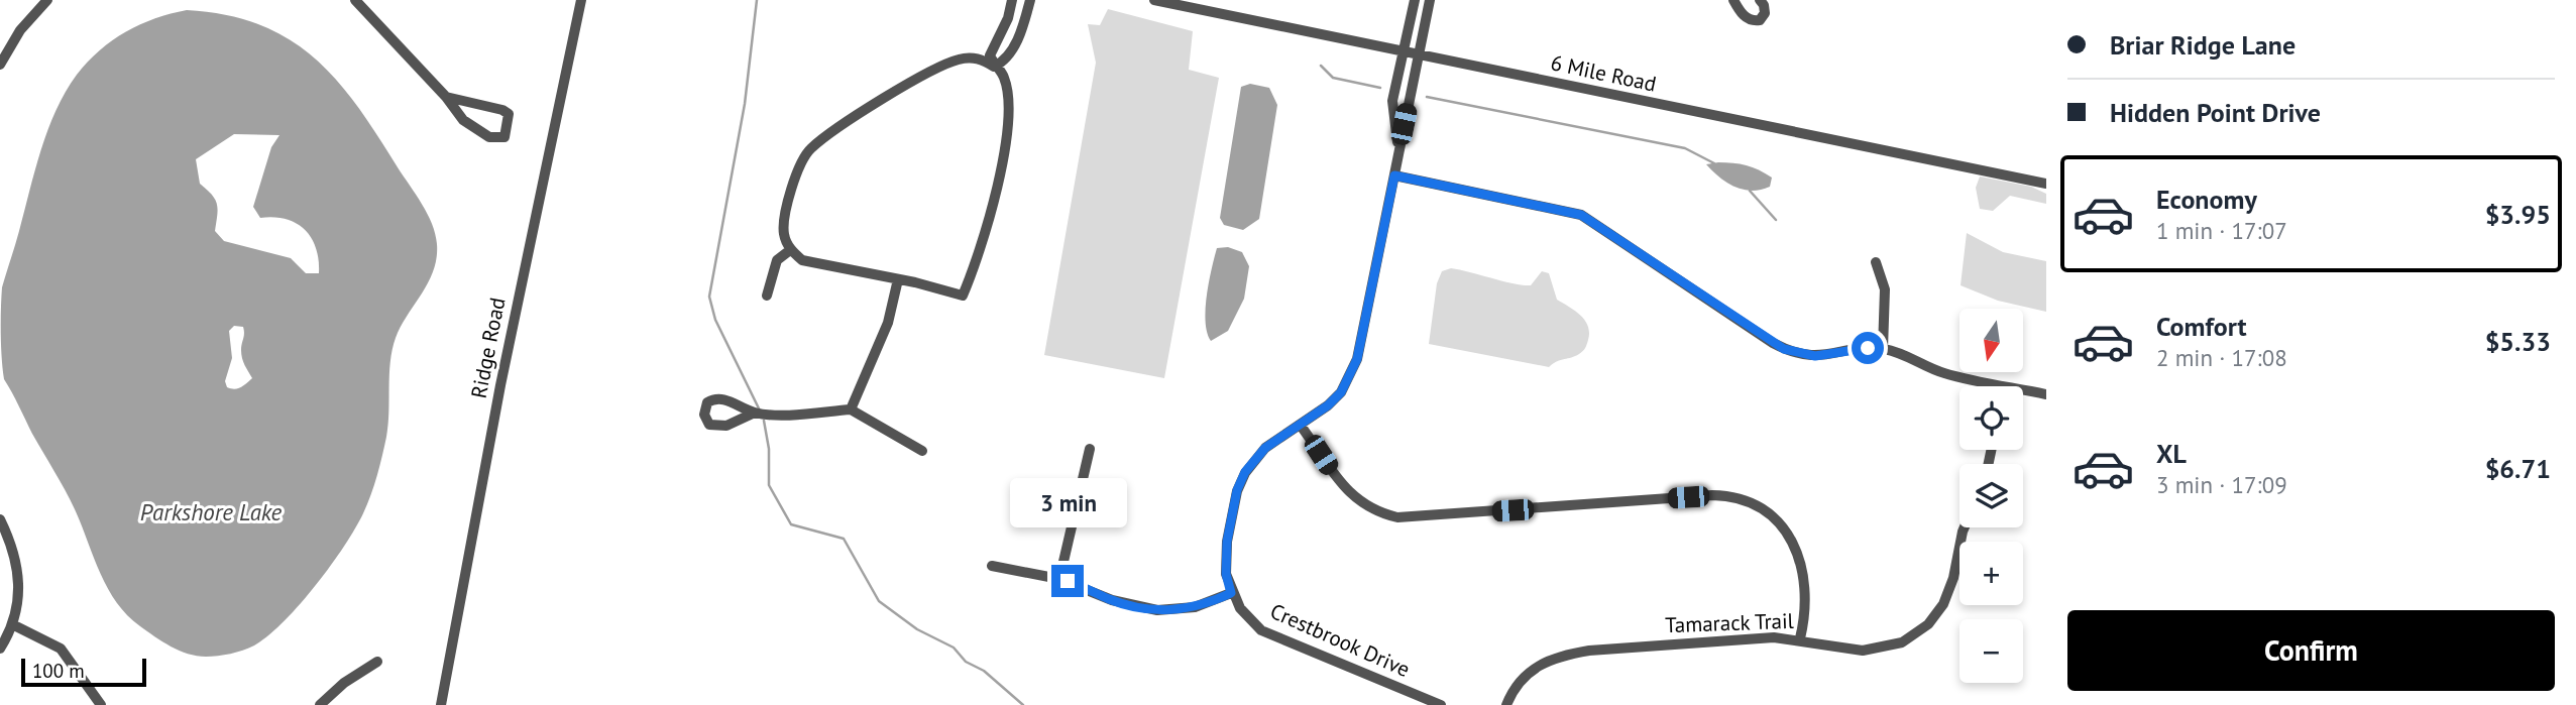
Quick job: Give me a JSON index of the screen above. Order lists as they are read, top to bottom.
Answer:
{
  "streets": {
    "street": [
      "6 Mile Road",
      "Ridge Road",
      "Tamarack Trail",
      "Crestbrook Drive"
    ]
  },
  "crossings": [
    ["6 Mile Road", "Crestbrook Drive"]
  ],
  "water": ["Parkshore Lake"],
  "scale_bar": "100 m",
  "north": "bottom",
  "page": {
    "banner": ["Briar Ridge Lane", "Hidden Point Drive"],
    "list": [
      {
        "name": "Economy",
        "note": "1 min · 17:07",
        "value": "$3.95"
      },
      {
        "name": "Comfort",
        "note": "2 min · 17:08",
        "value": "$5.33"
      },
      {
        "name": "XL",
        "note": "3 min · 17:09",
        "value": "$6.71"
      }
    ],
    "map_buttons": ["+", "−"],
    "bubble": "3 min",
    "buttons": "Confirm",
    "scale": "100 m"
  }
}
